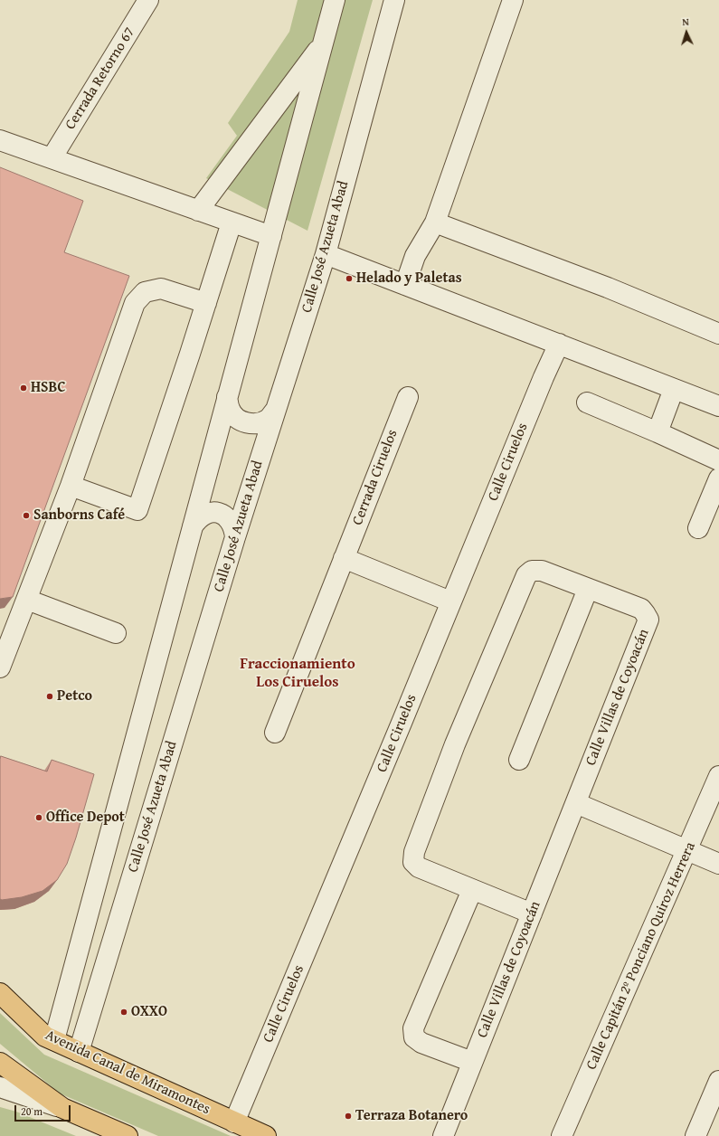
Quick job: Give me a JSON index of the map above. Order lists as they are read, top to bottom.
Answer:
{
  "streets": {
    "main road": ["Avenida Canal de Miramontes"],
    "street": [
      "Cerrada Retorno 67",
      "Calle José Azueta Abad",
      "Calle Ciruelos",
      "Cerrada Ciruelos",
      "Calle Villas de Coyoacán",
      "Calle Capitán 2º Ponciano Quiroz Herrera"
    ]
  },
  "crossings": [
    ["Calle José Azueta Abad", "Avenida Canal de Miramontes"],
    ["Calle Ciruelos", "Avenida Canal de Miramontes"]
  ],
  "districts": ["Fraccionamiento Los Ciruelos"],
  "places": [
    "Helado y Paletas",
    "HSBC",
    "Sanborns Café",
    "Petco",
    "Office Depot",
    "OXXO",
    "Terraza Botanero"
  ],
  "scale_bar": "20 m",
  "north": "top"
}
